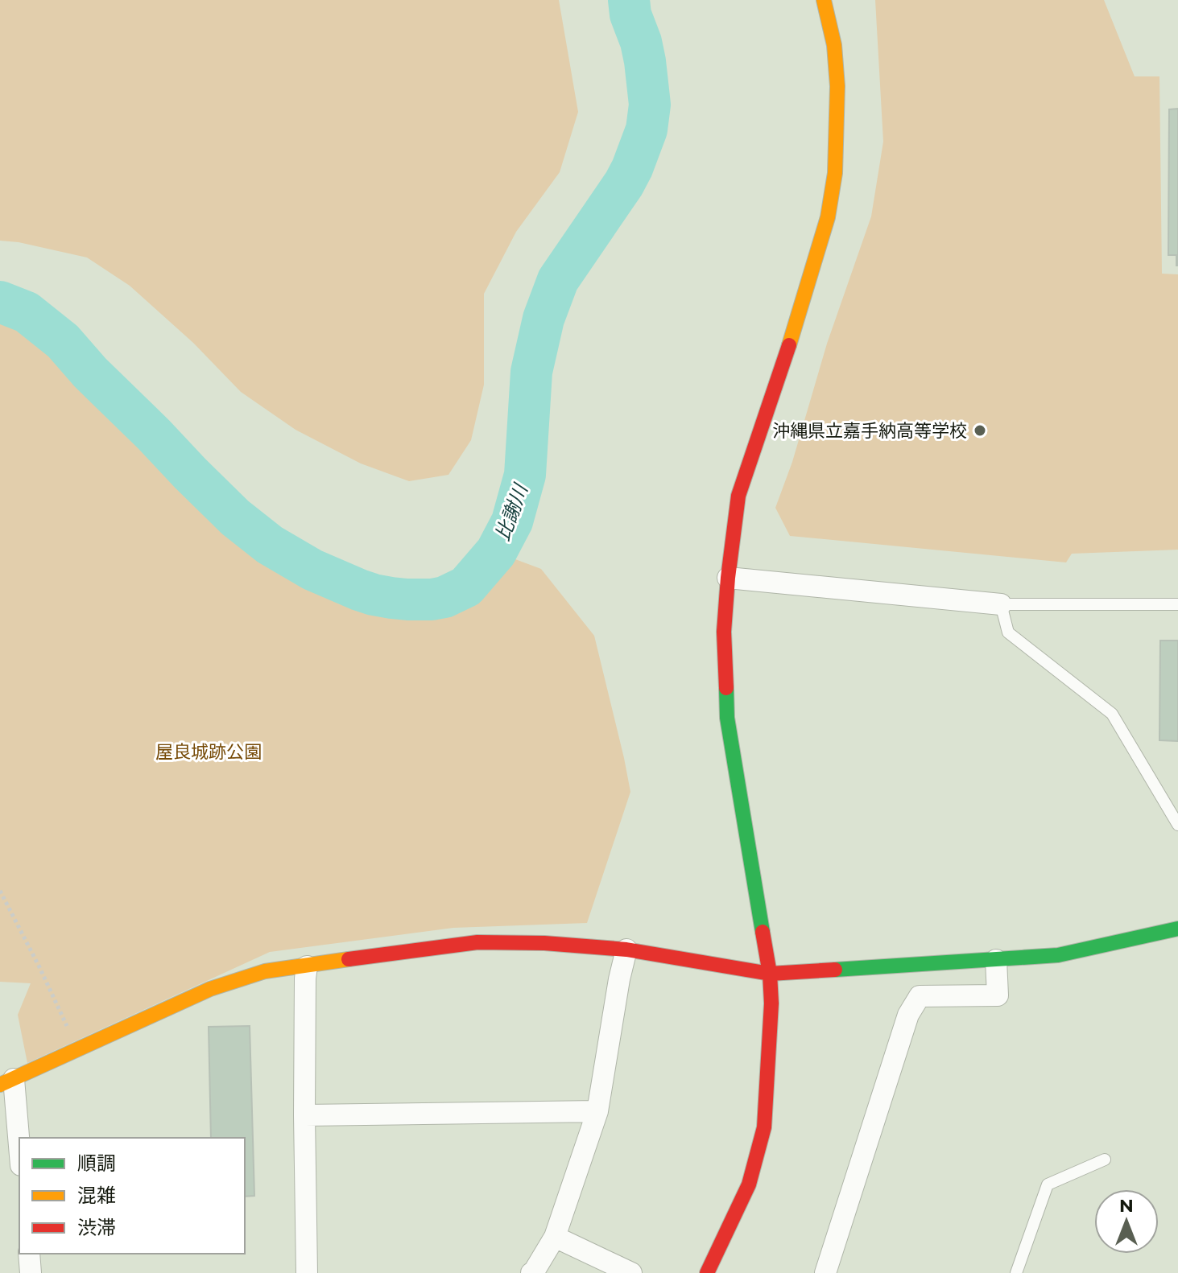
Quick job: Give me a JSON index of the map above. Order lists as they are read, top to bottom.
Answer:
{
  "water": ["比謝川"],
  "parks": ["屋良城跡公園"],
  "places": ["沖縄県立嘉手納高等学校"],
  "legend": ["順調", "混雑", "渋滞"],
  "north": "top"
}
